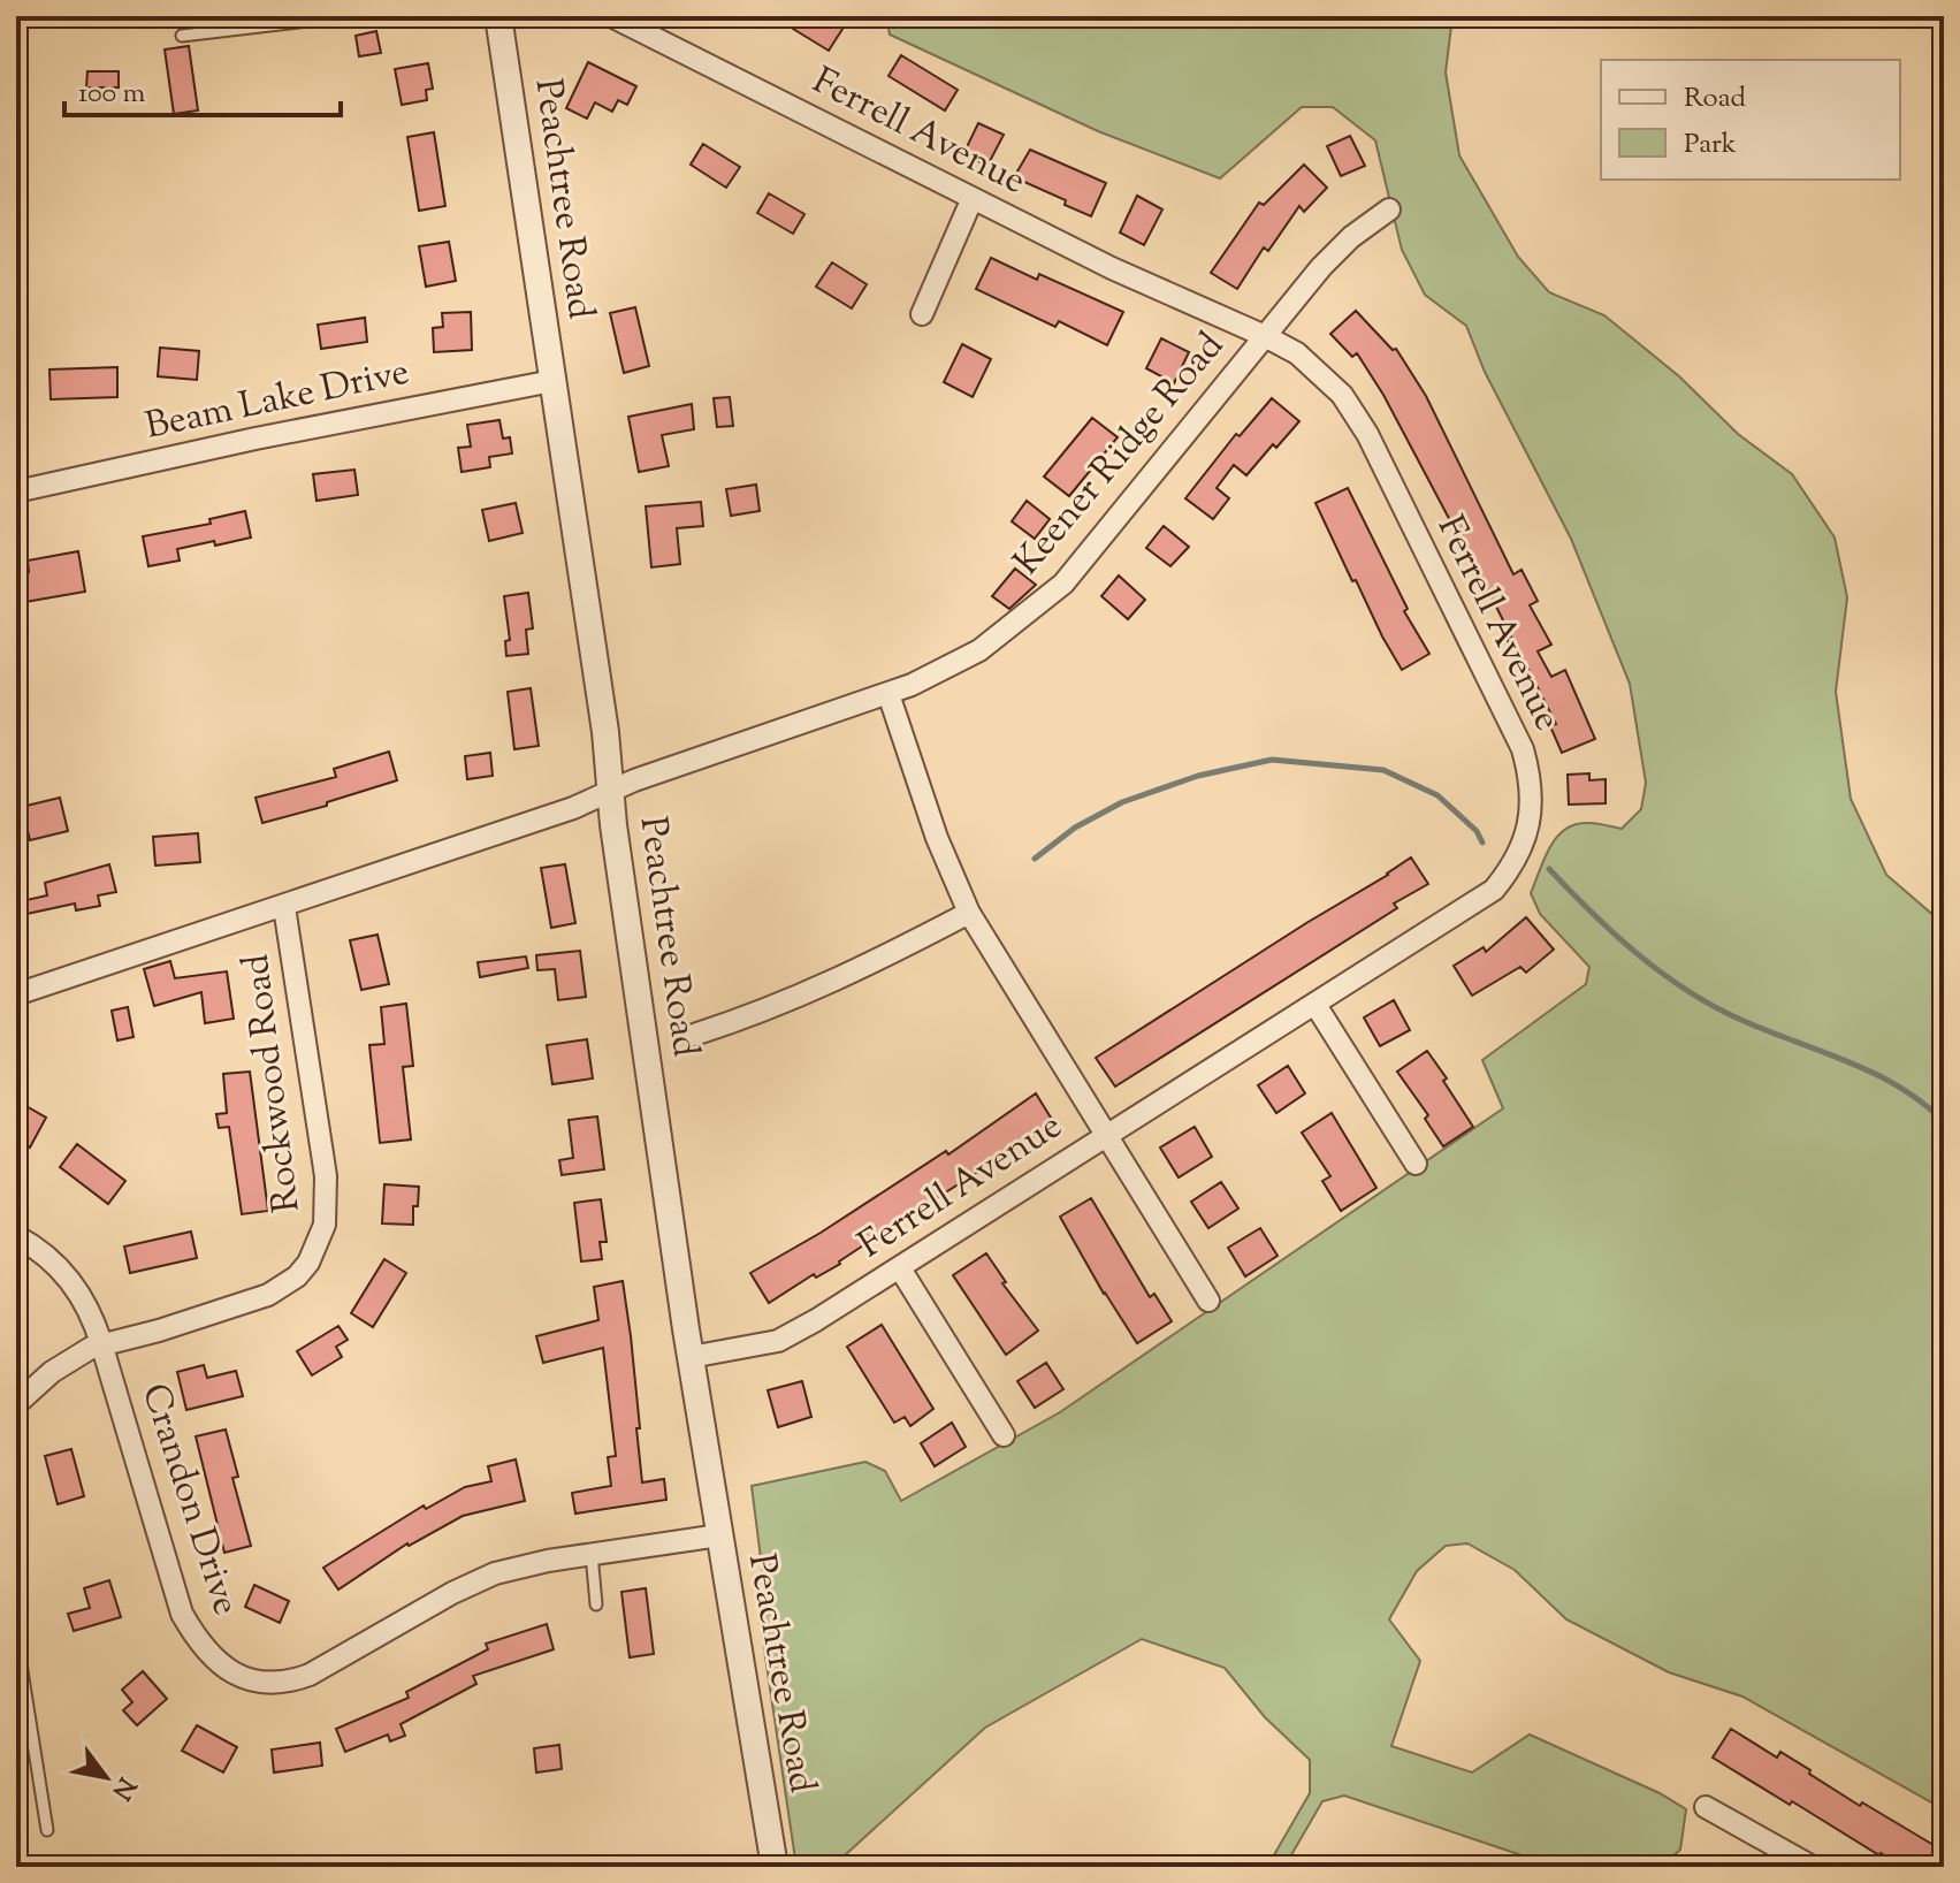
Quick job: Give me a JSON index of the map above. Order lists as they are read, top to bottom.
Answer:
{
  "streets": {
    "street": [
      "Ferrell Avenue",
      "Peachtree Road",
      "Beam Lake Drive",
      "Keener Ridge Road",
      "Rockwood Road",
      "Crandon Drive"
    ]
  },
  "crossings": [
    ["Ferrell Avenue", "Peachtree Road"],
    ["Ferrell Avenue", "Keener Ridge Road"],
    ["Peachtree Road", "Beam Lake Drive"],
    ["Peachtree Road", "Keener Ridge Road"],
    ["Peachtree Road", "Rockwood Road"],
    ["Peachtree Road", "Crandon Drive"],
    ["Keener Ridge Road", "Rockwood Road"],
    ["Rockwood Road", "Crandon Drive"]
  ],
  "legend": ["Road", "Park"],
  "scale_bar": "100 m",
  "north": "bottom right"
}
